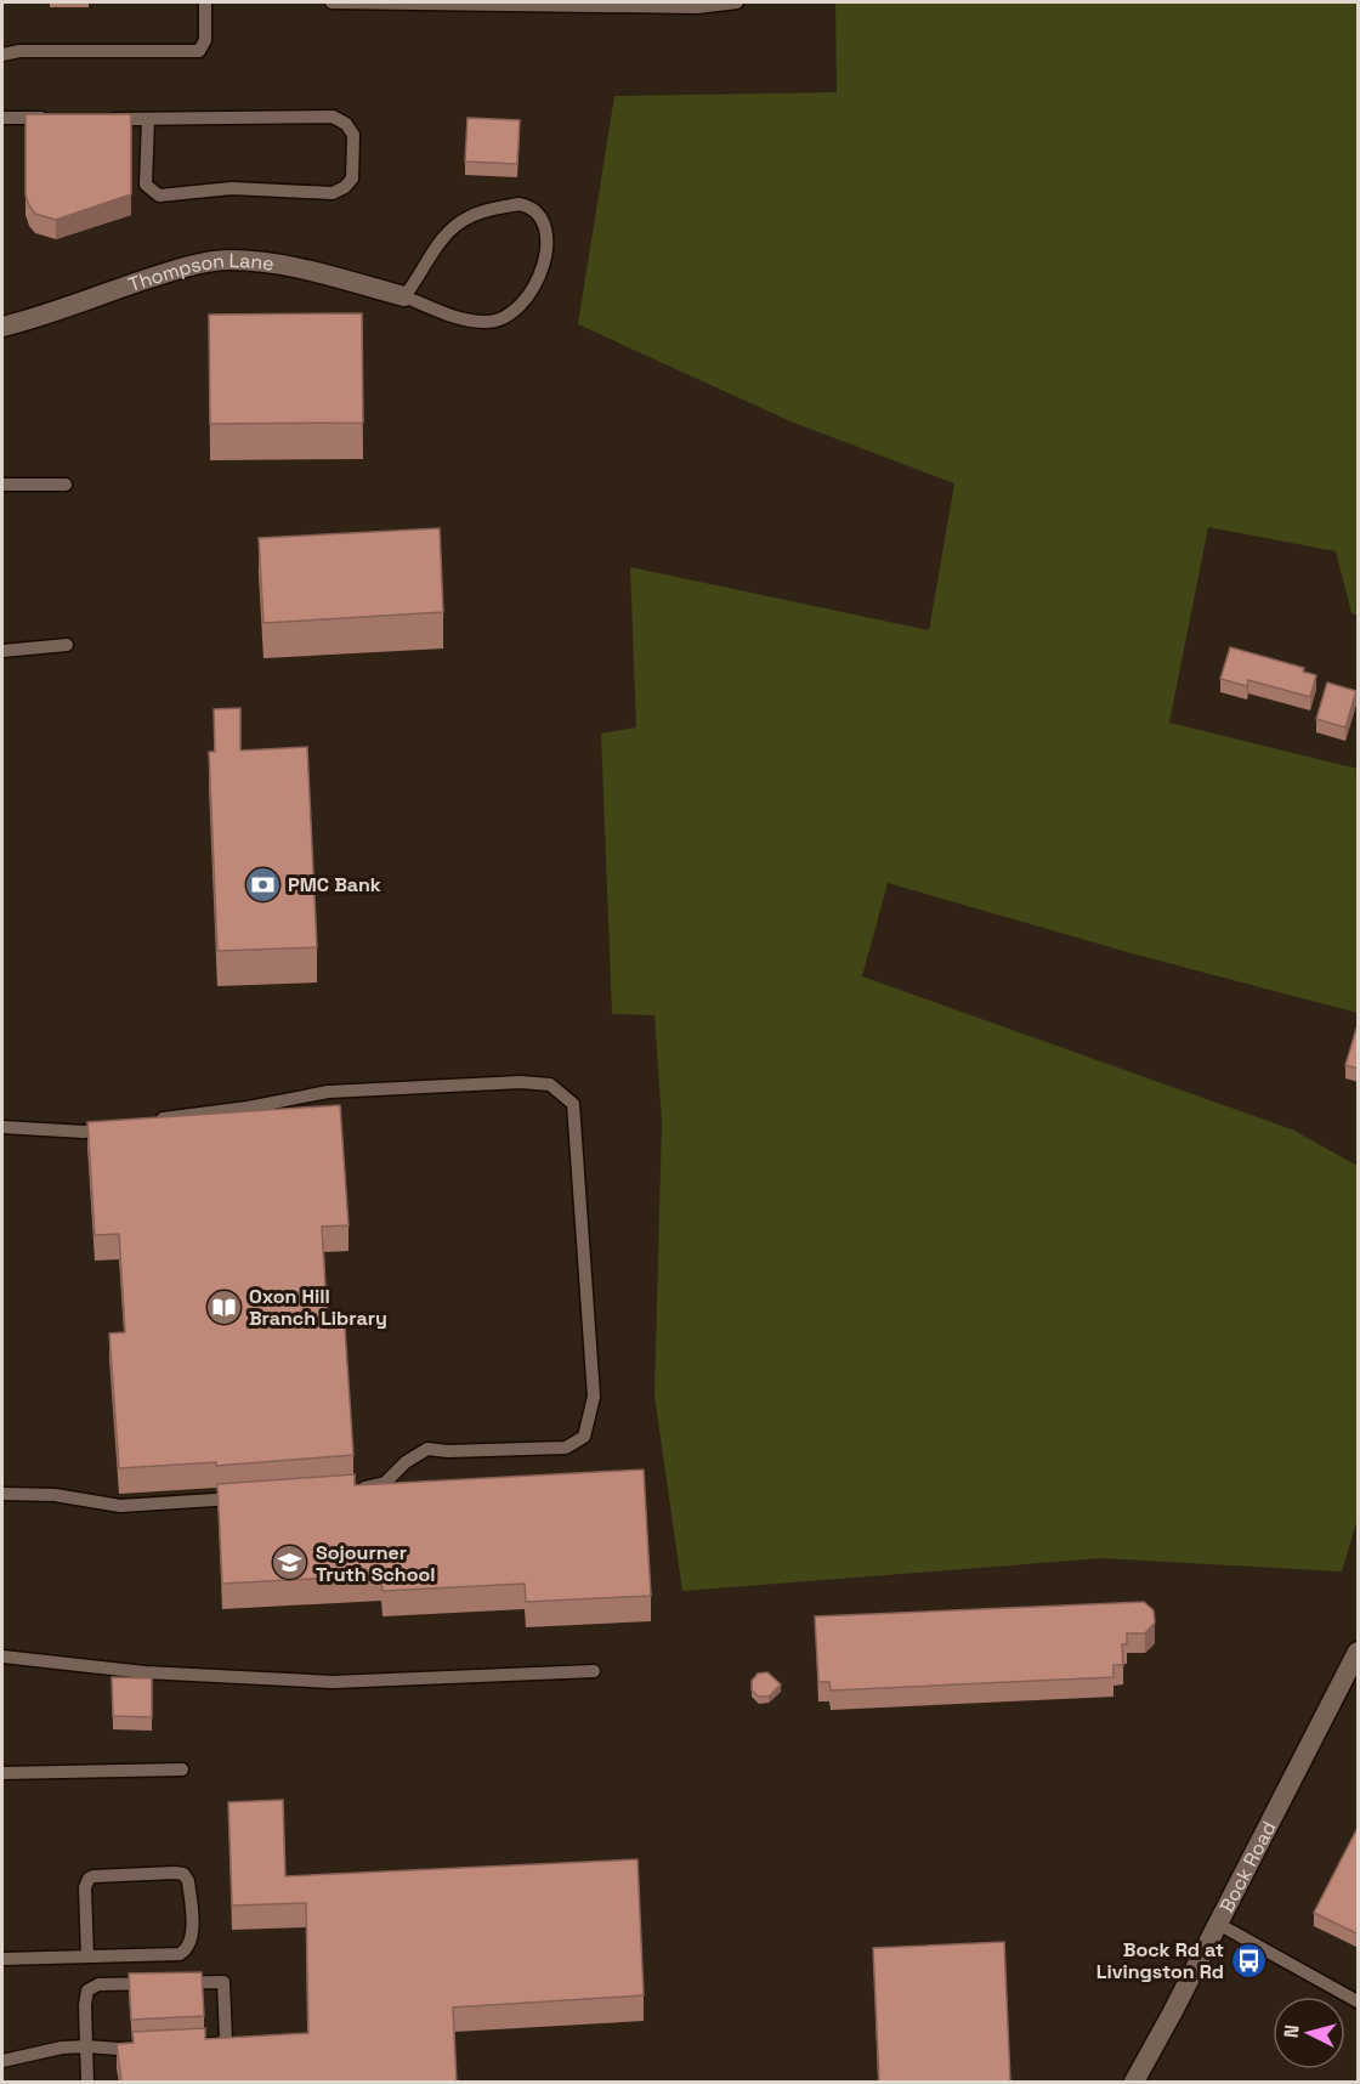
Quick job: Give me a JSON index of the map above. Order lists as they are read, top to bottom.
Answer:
{
  "streets": {
    "main road": ["Thompson Lane", "Bock Road"]
  },
  "places": {
    "bank": ["PMC Bank"],
    "library": ["Oxon Hill Branch Library"],
    "school or university": ["Sojourner Truth School"],
    "bus stop": ["Bock Rd at Livingston Rd"]
  },
  "north": "left"
}
